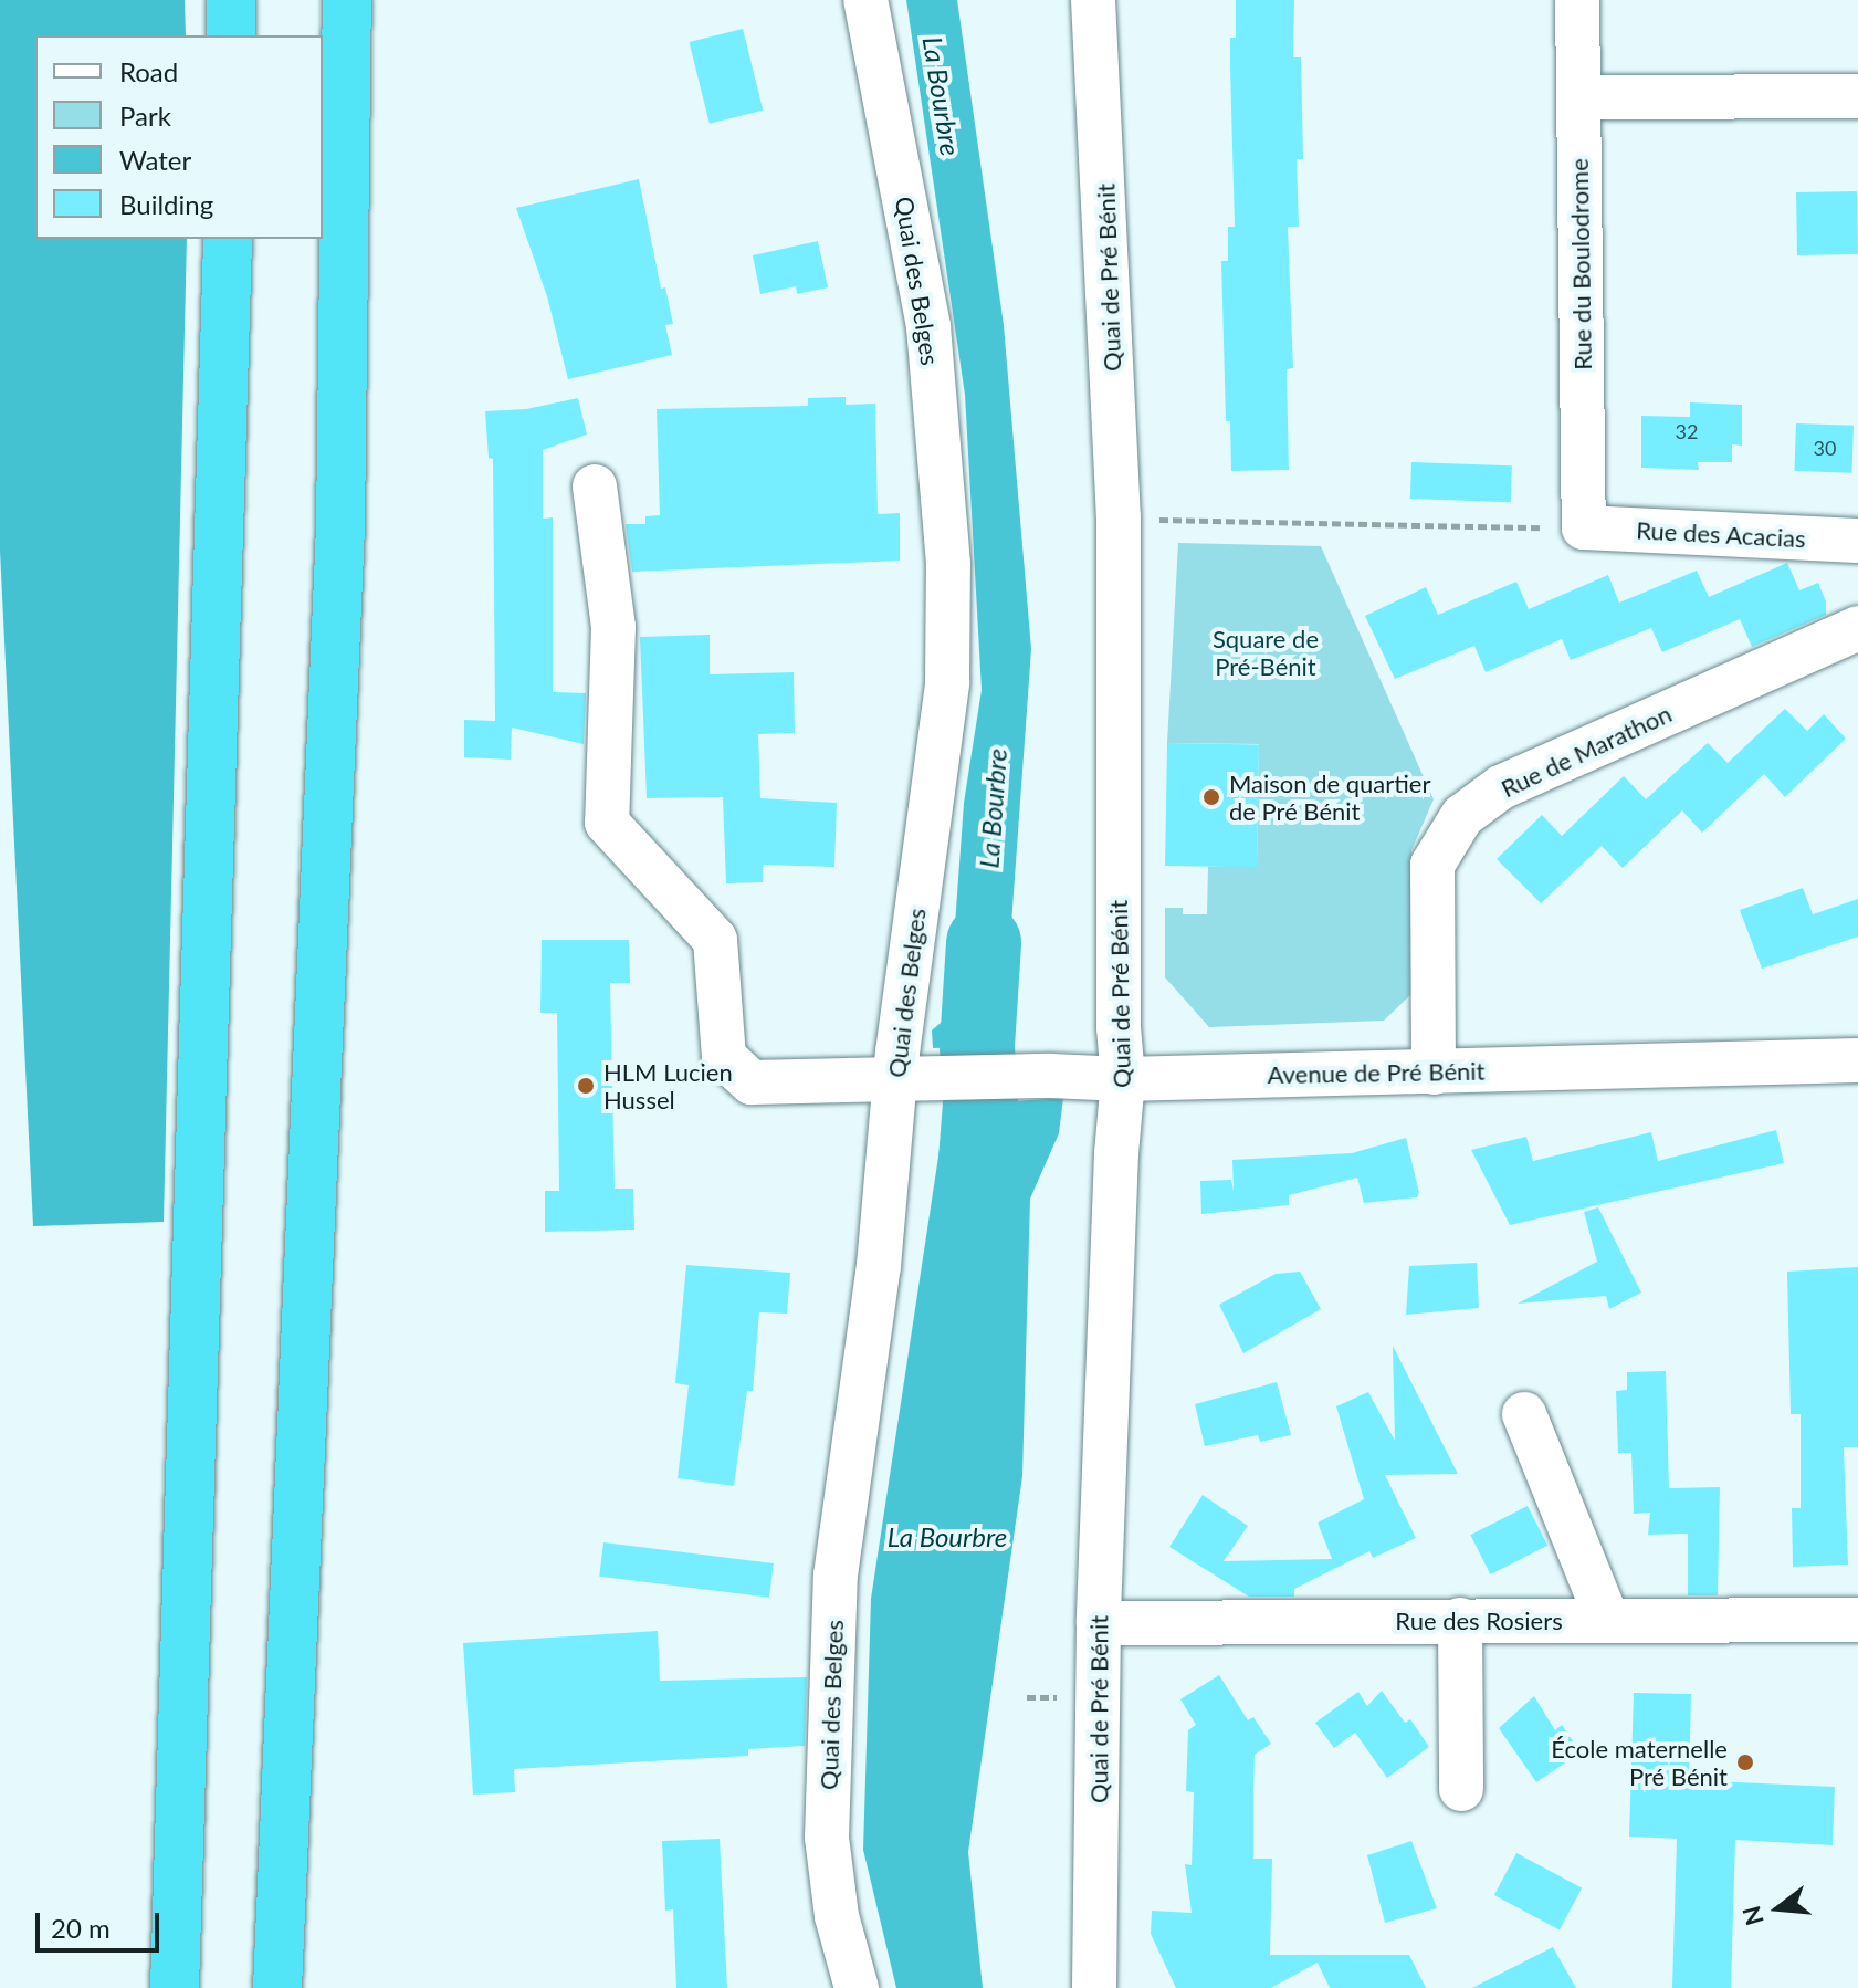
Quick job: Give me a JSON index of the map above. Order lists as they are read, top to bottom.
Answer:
{
  "streets": {
    "street": [
      "Rue du Boulodrome",
      "Quai de Pré Bénit",
      "Quai des Belges",
      "Rue des Acacias",
      "Rue de Marathon",
      "Avenue de Pré Bénit",
      "Rue des Rosiers"
    ]
  },
  "crossings": [
    ["Rue du Boulodrome", "Rue des Acacias"],
    ["Quai de Pré Bénit", "Avenue de Pré Bénit"],
    ["Quai de Pré Bénit", "Rue des Rosiers"],
    ["Quai des Belges", "Avenue de Pré Bénit"],
    ["Rue de Marathon", "Avenue de Pré Bénit"]
  ],
  "water": ["La Bourbre"],
  "parks": ["Square de Pré-Bénit"],
  "places": ["Maison de quartier de Pré Bénit", "HLM Lucien Hussel", "École maternelle Pré Bénit"],
  "house_numbers": ["32", "30"],
  "legend": [
    "Road",
    "Park",
    "Water",
    "Building"
  ],
  "scale_bar": "20 m",
  "north": "left"
}
